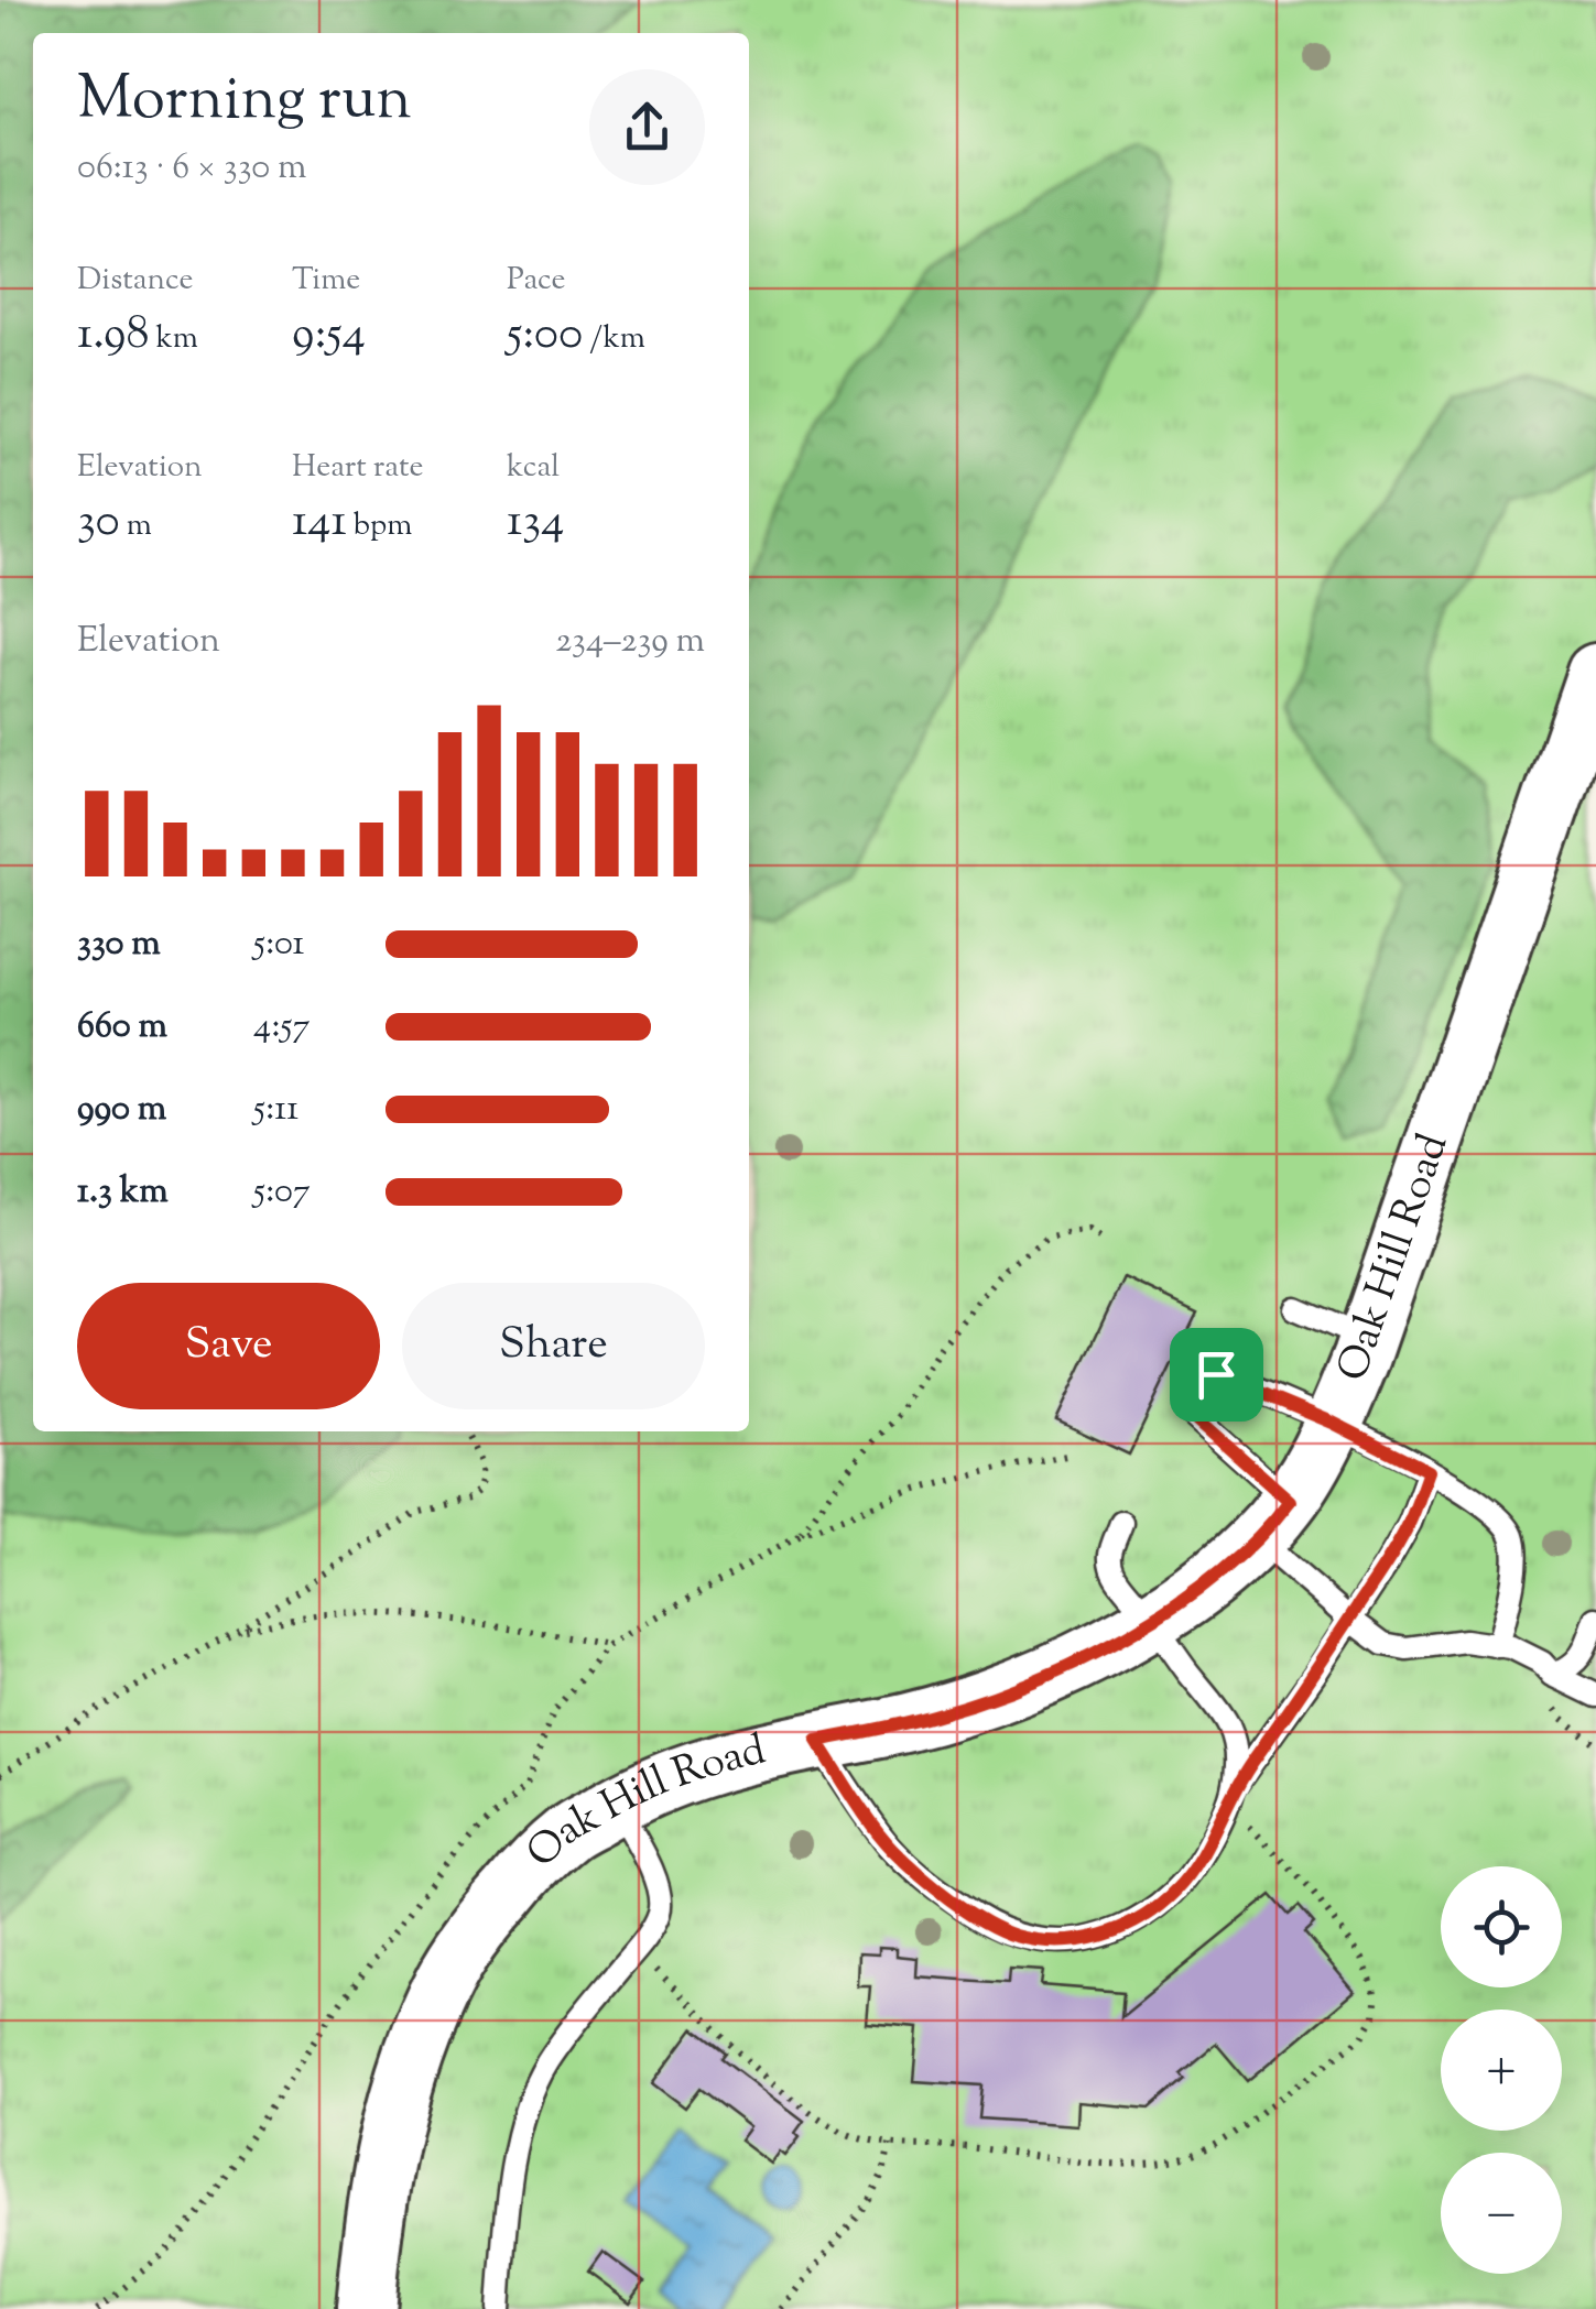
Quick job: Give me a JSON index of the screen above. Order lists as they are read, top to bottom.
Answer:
{
  "streets": {
    "street": ["Oak Hill Road"]
  },
  "page": {
    "heading": ["Morning run", "06:13 · 6 × 330 m"],
    "stats": [
      ["Distance", "1.98 km"],
      ["Time", "9:54"],
      ["Pace", "5:00 /km"],
      ["Elevation", "30 m"],
      ["Heart rate", "141 bpm"],
      ["kcal", "134"]
    ],
    "chart": ["Elevation", "234–239 m"],
    "list": [
      {
        "name": "330 m",
        "note": "5:01"
      },
      {
        "name": "660 m",
        "note": "4:57"
      },
      {
        "name": "990 m",
        "note": "5:11"
      },
      {
        "name": "1.3 km",
        "note": "5:07"
      }
    ],
    "buttons": ["Save", "Share"],
    "map_buttons": ["+", "−"]
  }
}
